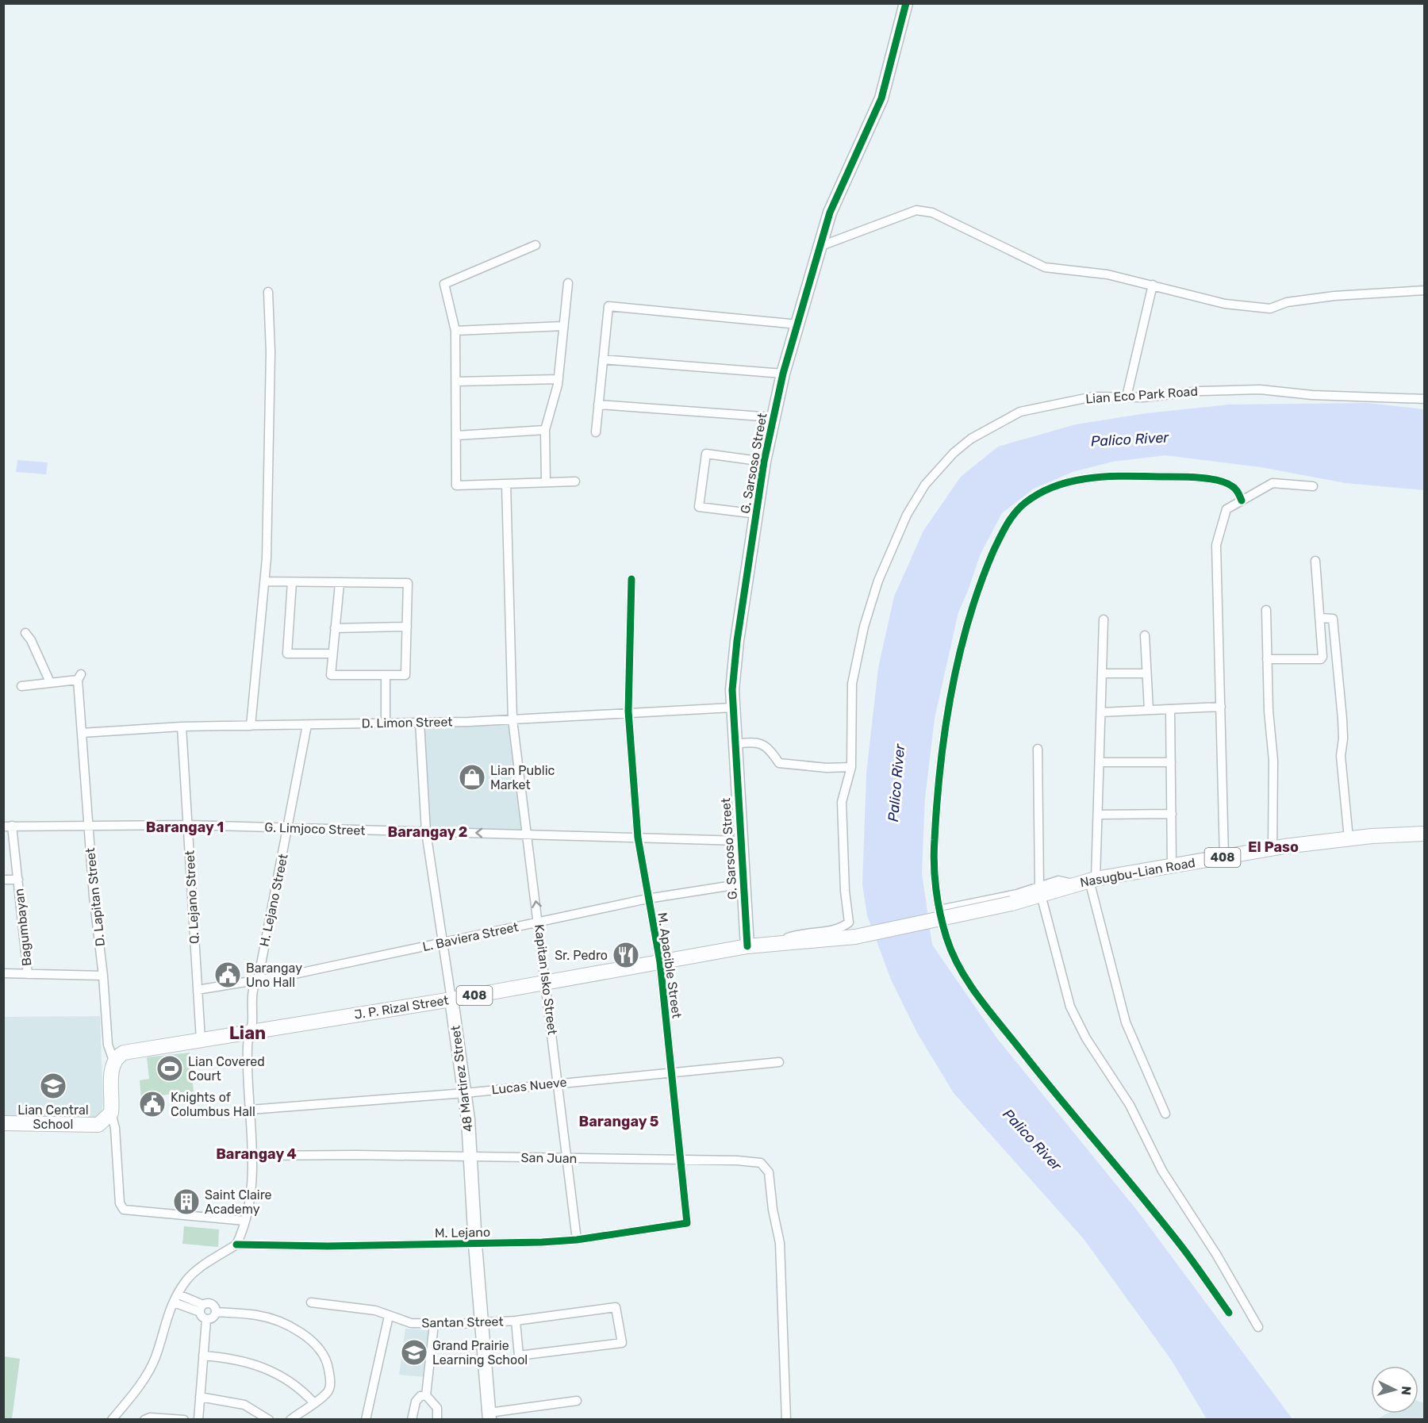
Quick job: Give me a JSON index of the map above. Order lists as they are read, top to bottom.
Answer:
{
  "streets": {
    "main road": ["408", "Nasugbu-Lian Road", "J. P. Rizal Street"],
    "street": [
      "Lian Eco Park Road",
      "G. Sarsoso Street",
      "D. Limon Street",
      "G. Limjoco Street",
      "D. Lapitan Street",
      "Q. Lejano Street",
      "H. Lejano Street",
      "Bagumbayan",
      "L. Baviera Street",
      "M. Apacible Street",
      "Kapitan Isko Street",
      "48 Martirez Street",
      "Lucas Nueve",
      "San Juan",
      "M. Lejano",
      "Santan Street"
    ]
  },
  "crossings": [
    ["Lian Eco Park Road", "J. P. Rizal Street"],
    ["G. Sarsoso Street", "D. Limon Street"],
    ["G. Sarsoso Street", "G. Limjoco Street"],
    ["G. Sarsoso Street", "L. Baviera Street"],
    ["G. Sarsoso Street", "J. P. Rizal Street"],
    ["D. Limon Street", "D. Lapitan Street"],
    ["D. Limon Street", "Q. Lejano Street"],
    ["D. Limon Street", "H. Lejano Street"],
    ["D. Limon Street", "M. Apacible Street"],
    ["D. Limon Street", "Kapitan Isko Street"],
    ["D. Limon Street", "48 Martirez Street"],
    ["G. Limjoco Street", "D. Lapitan Street"],
    ["G. Limjoco Street", "Q. Lejano Street"],
    ["G. Limjoco Street", "H. Lejano Street"],
    ["G. Limjoco Street", "Bagumbayan"],
    ["G. Limjoco Street", "M. Apacible Street"],
    ["G. Limjoco Street", "Kapitan Isko Street"],
    ["G. Limjoco Street", "48 Martirez Street"],
    ["Nasugbu-Lian Road", "J. P. Rizal Street"],
    ["D. Lapitan Street", "Bagumbayan"],
    ["D. Lapitan Street", "J. P. Rizal Street"],
    ["Q. Lejano Street", "L. Baviera Street"],
    ["Q. Lejano Street", "J. P. Rizal Street"],
    ["H. Lejano Street", "L. Baviera Street"],
    ["H. Lejano Street", "J. P. Rizal Street"],
    ["H. Lejano Street", "Lucas Nueve"],
    ["H. Lejano Street", "San Juan"],
    ["H. Lejano Street", "M. Lejano"],
    ["L. Baviera Street", "M. Apacible Street"],
    ["L. Baviera Street", "Kapitan Isko Street"],
    ["L. Baviera Street", "48 Martirez Street"],
    ["M. Apacible Street", "J. P. Rizal Street"],
    ["M. Apacible Street", "Lucas Nueve"],
    ["M. Apacible Street", "San Juan"],
    ["M. Apacible Street", "M. Lejano"],
    ["Kapitan Isko Street", "J. P. Rizal Street"],
    ["Kapitan Isko Street", "Lucas Nueve"],
    ["Kapitan Isko Street", "San Juan"],
    ["Kapitan Isko Street", "M. Lejano"],
    ["J. P. Rizal Street", "48 Martirez Street"],
    ["48 Martirez Street", "Lucas Nueve"],
    ["48 Martirez Street", "San Juan"],
    ["48 Martirez Street", "M. Lejano"],
    ["48 Martirez Street", "Santan Street"]
  ],
  "districts": [
    "Barangay 1",
    "Barangay 2",
    "El Paso",
    "Lian",
    "Barangay 5",
    "Barangay 4"
  ],
  "water": ["Palico River"],
  "places": {
    "shop": ["Lian Public Market"],
    "restaurant": ["Sr. Pedro"],
    "public building": ["Barangay Uno Hall", "Knights of Columbus Hall"],
    "sports": ["Lian Covered Court"],
    "school or university": ["Lian Central School", "Grand Prairie Learning School"],
    "building": ["Saint Claire Academy"]
  },
  "north": "right"
}
